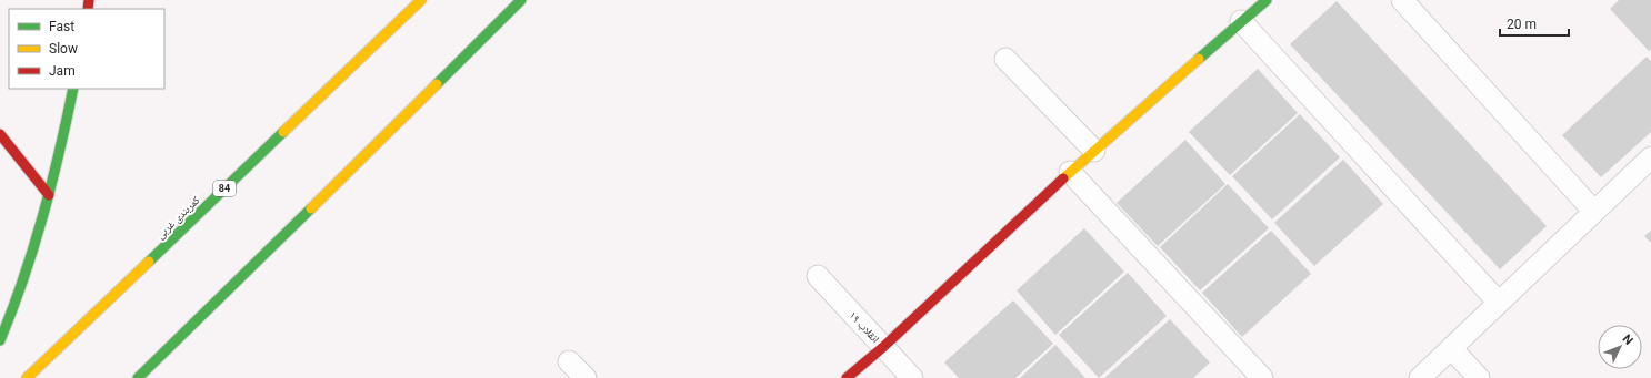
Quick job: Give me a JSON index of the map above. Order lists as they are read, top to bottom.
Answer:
{
  "streets": {
    "main road": ["84", "کمربندی غربی"],
    "street": ["انقلاب ۱۹"]
  },
  "legend": ["Fast", "Slow", "Jam"],
  "scale_bar": "20 m",
  "north": "top right"
}
